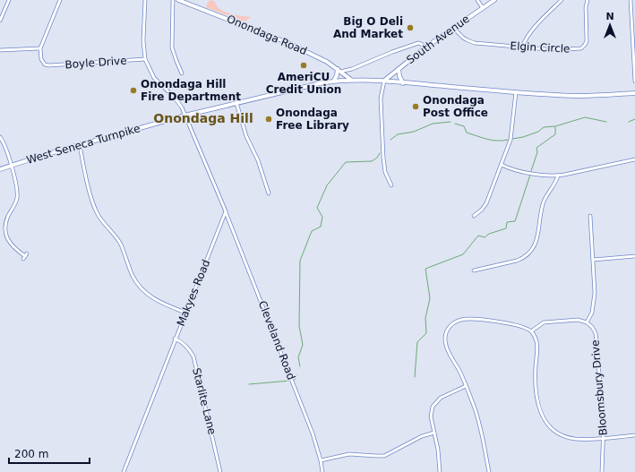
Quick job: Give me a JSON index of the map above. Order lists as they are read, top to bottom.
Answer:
{
  "streets": {
    "main road": ["Onondaga Road", "South Avenue", "West Seneca Turnpike"],
    "street": [
      "Elgin Circle",
      "Boyle Drive",
      "Makyes Road",
      "Cleveland Road",
      "Bloomsbury Drive",
      "Starlite Lane"
    ]
  },
  "crossings": [
    ["Onondaga Road", "West Seneca Turnpike"],
    ["South Avenue", "Elgin Circle"],
    ["South Avenue", "West Seneca Turnpike"],
    ["Makyes Road", "Cleveland Road"],
    ["Makyes Road", "Starlite Lane"]
  ],
  "districts": ["Onondaga Hill"],
  "places": [
    "Big O Deli And Market",
    "AmeriCU Credit Union",
    "Onondaga Hill Fire Department",
    "Onondaga Post Office",
    "Onondaga Free Library"
  ],
  "scale_bar": "200 m",
  "north": "top"
}
